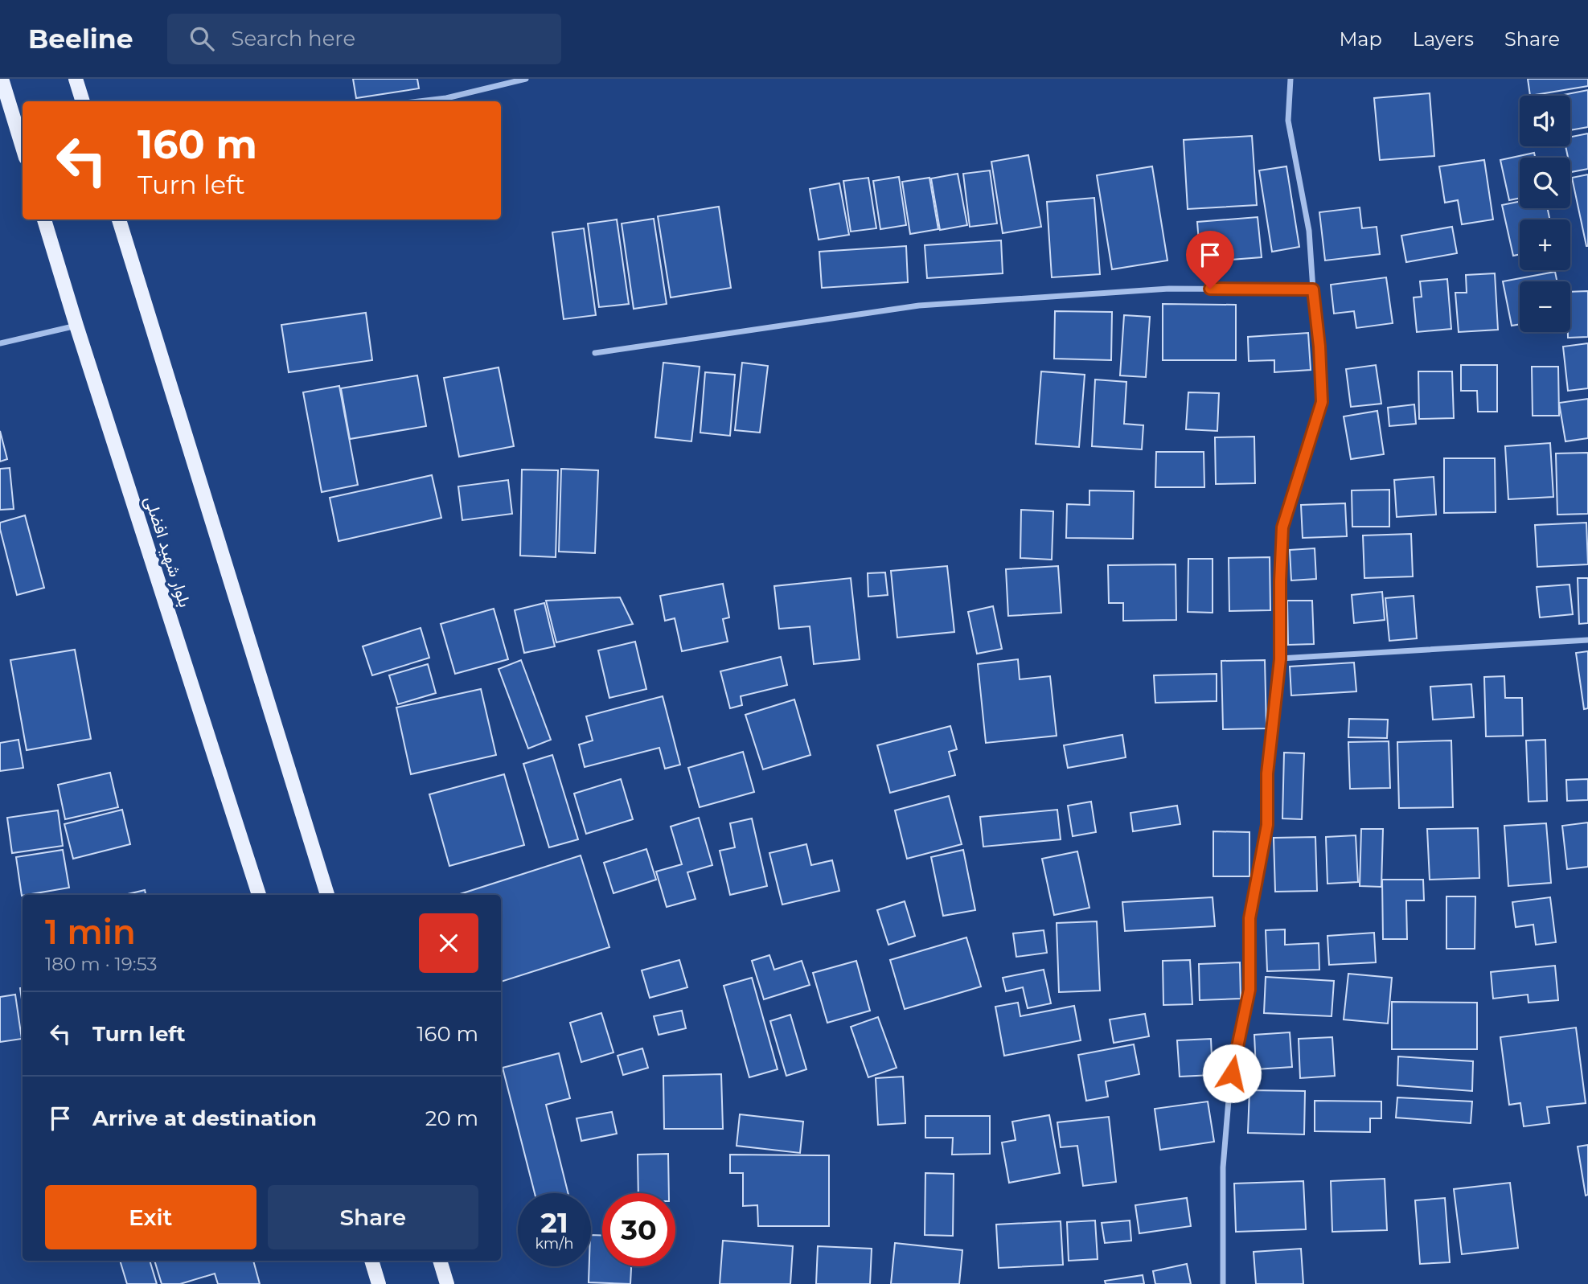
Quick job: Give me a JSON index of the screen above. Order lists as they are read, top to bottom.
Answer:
{
  "streets": {
    "main road": ["بلوار شهید افضلی"]
  },
  "page": {
    "header": "Beeline",
    "search": "Search here",
    "nav": ["Map", "Layers", "Share"],
    "map_buttons": ["+", "−"],
    "turn": ["160 m", "Turn left"],
    "heading": ["1 min", "180 m · 19:53"],
    "list": [
      {
        "name": "Turn left",
        "value": "160 m"
      },
      {
        "name": "Arrive at destination",
        "value": "20 m"
      }
    ],
    "buttons": ["Exit", "Share"],
    "speed": "21 km/h",
    "limit": "30"
  }
}
